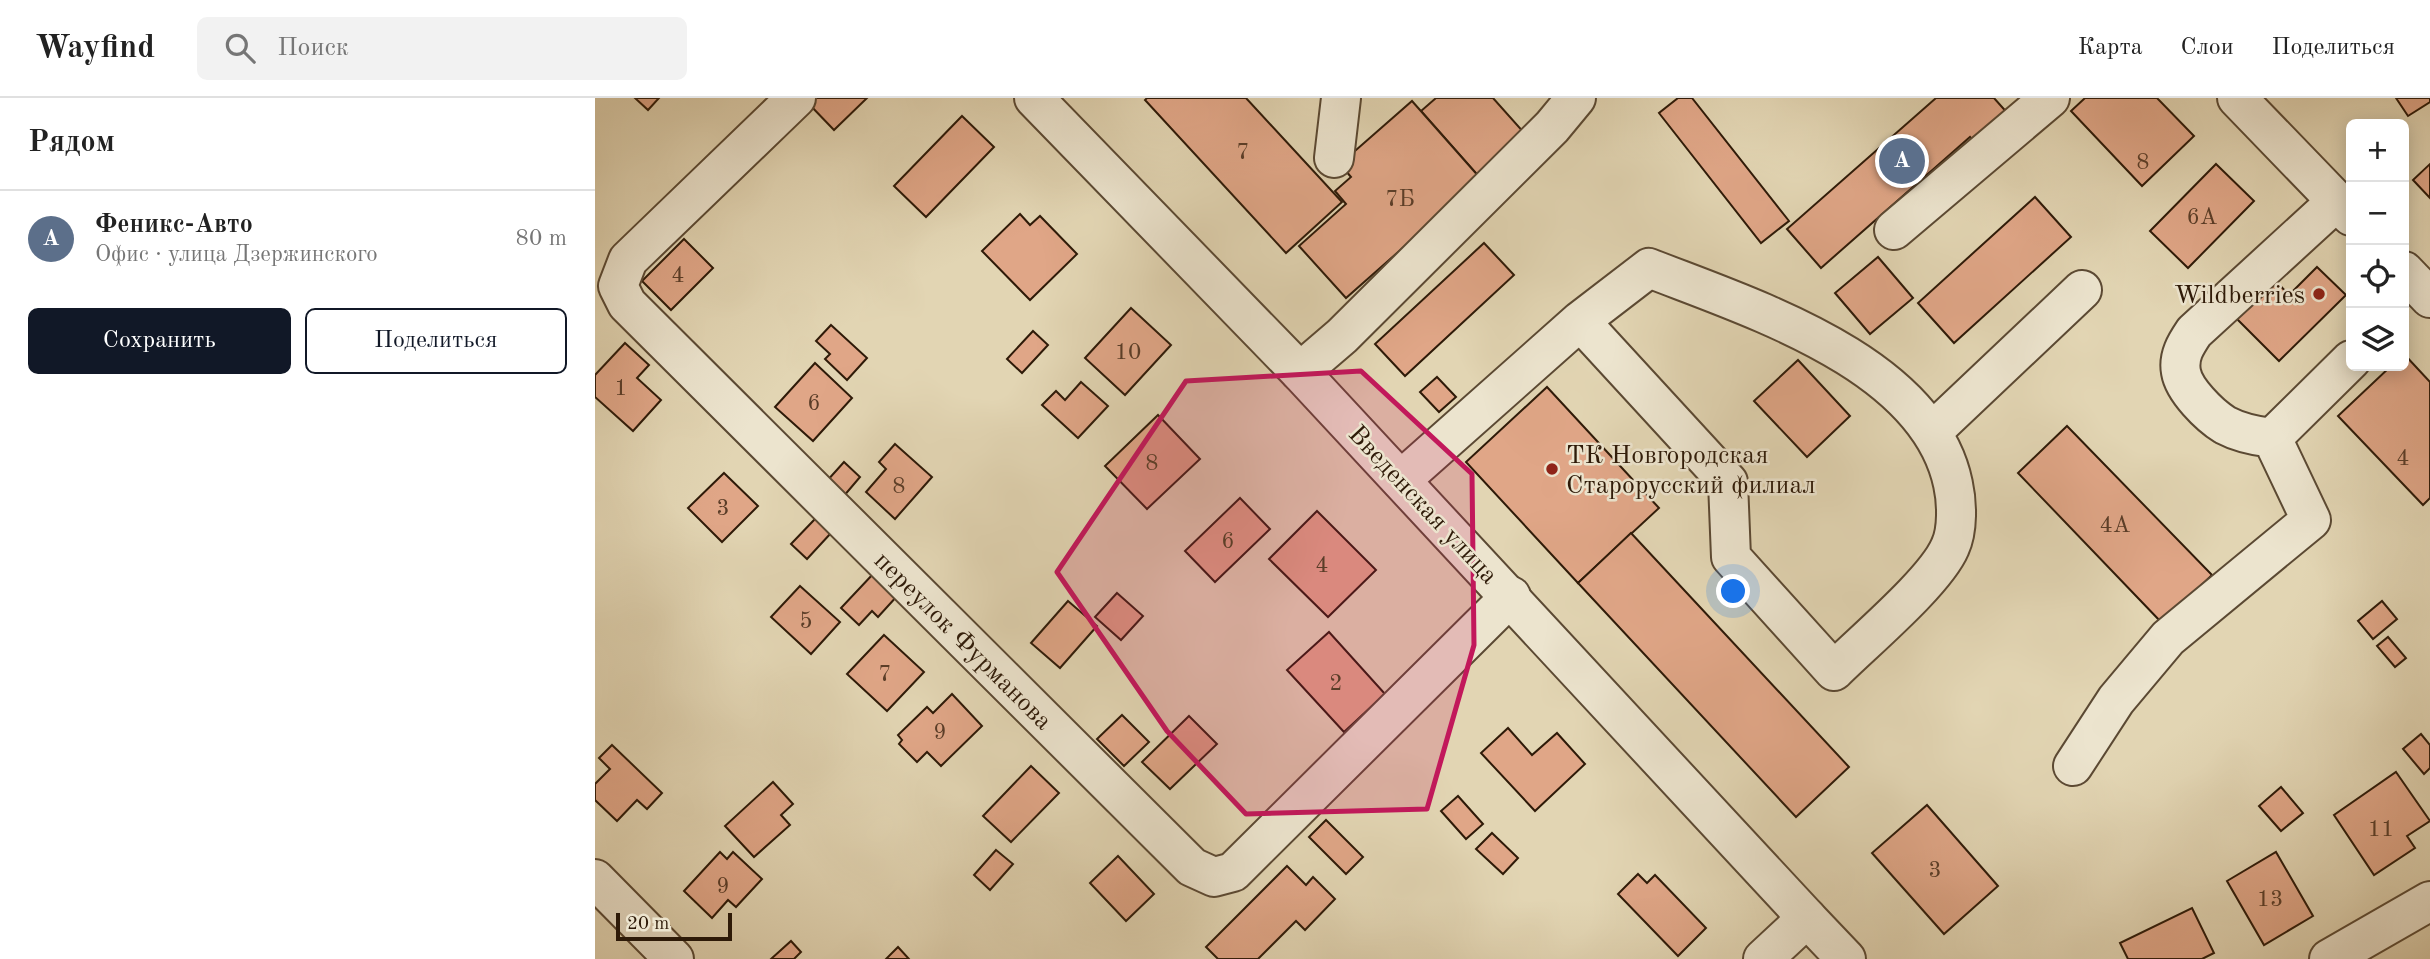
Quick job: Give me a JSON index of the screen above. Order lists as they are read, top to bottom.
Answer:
{
  "streets": {
    "street": ["Введенская улица", "переулок Фурманова"]
  },
  "crossings": [
    ["Введенская улица", "переулок Фурманова"]
  ],
  "places": ["Wildberries", "ТК Новгородская Старорусский филиал"],
  "house_numbers": [
    "7",
    "8",
    "7Б",
    "6А",
    "4",
    "10",
    "1",
    "6",
    "4",
    "8",
    "8",
    "3",
    "4А",
    "6",
    "4",
    "5",
    "7",
    "2",
    "9",
    "11",
    "3",
    "9",
    "13"
  ],
  "scale_bar": "20 m",
  "page": {
    "header": "Wayfind",
    "search": "Поиск",
    "nav": ["Карта", "Слои", "Поделиться"],
    "heading": "Рядом",
    "map_buttons": ["+", "−"],
    "pins": "A",
    "list": [
      {
        "mark": "A",
        "name": "Феникс-Авто",
        "note": "Офис · улица Дзержинского",
        "value": "80 m"
      }
    ],
    "buttons": ["Сохранить", "Поделиться"],
    "scale": "20 m"
  }
}
